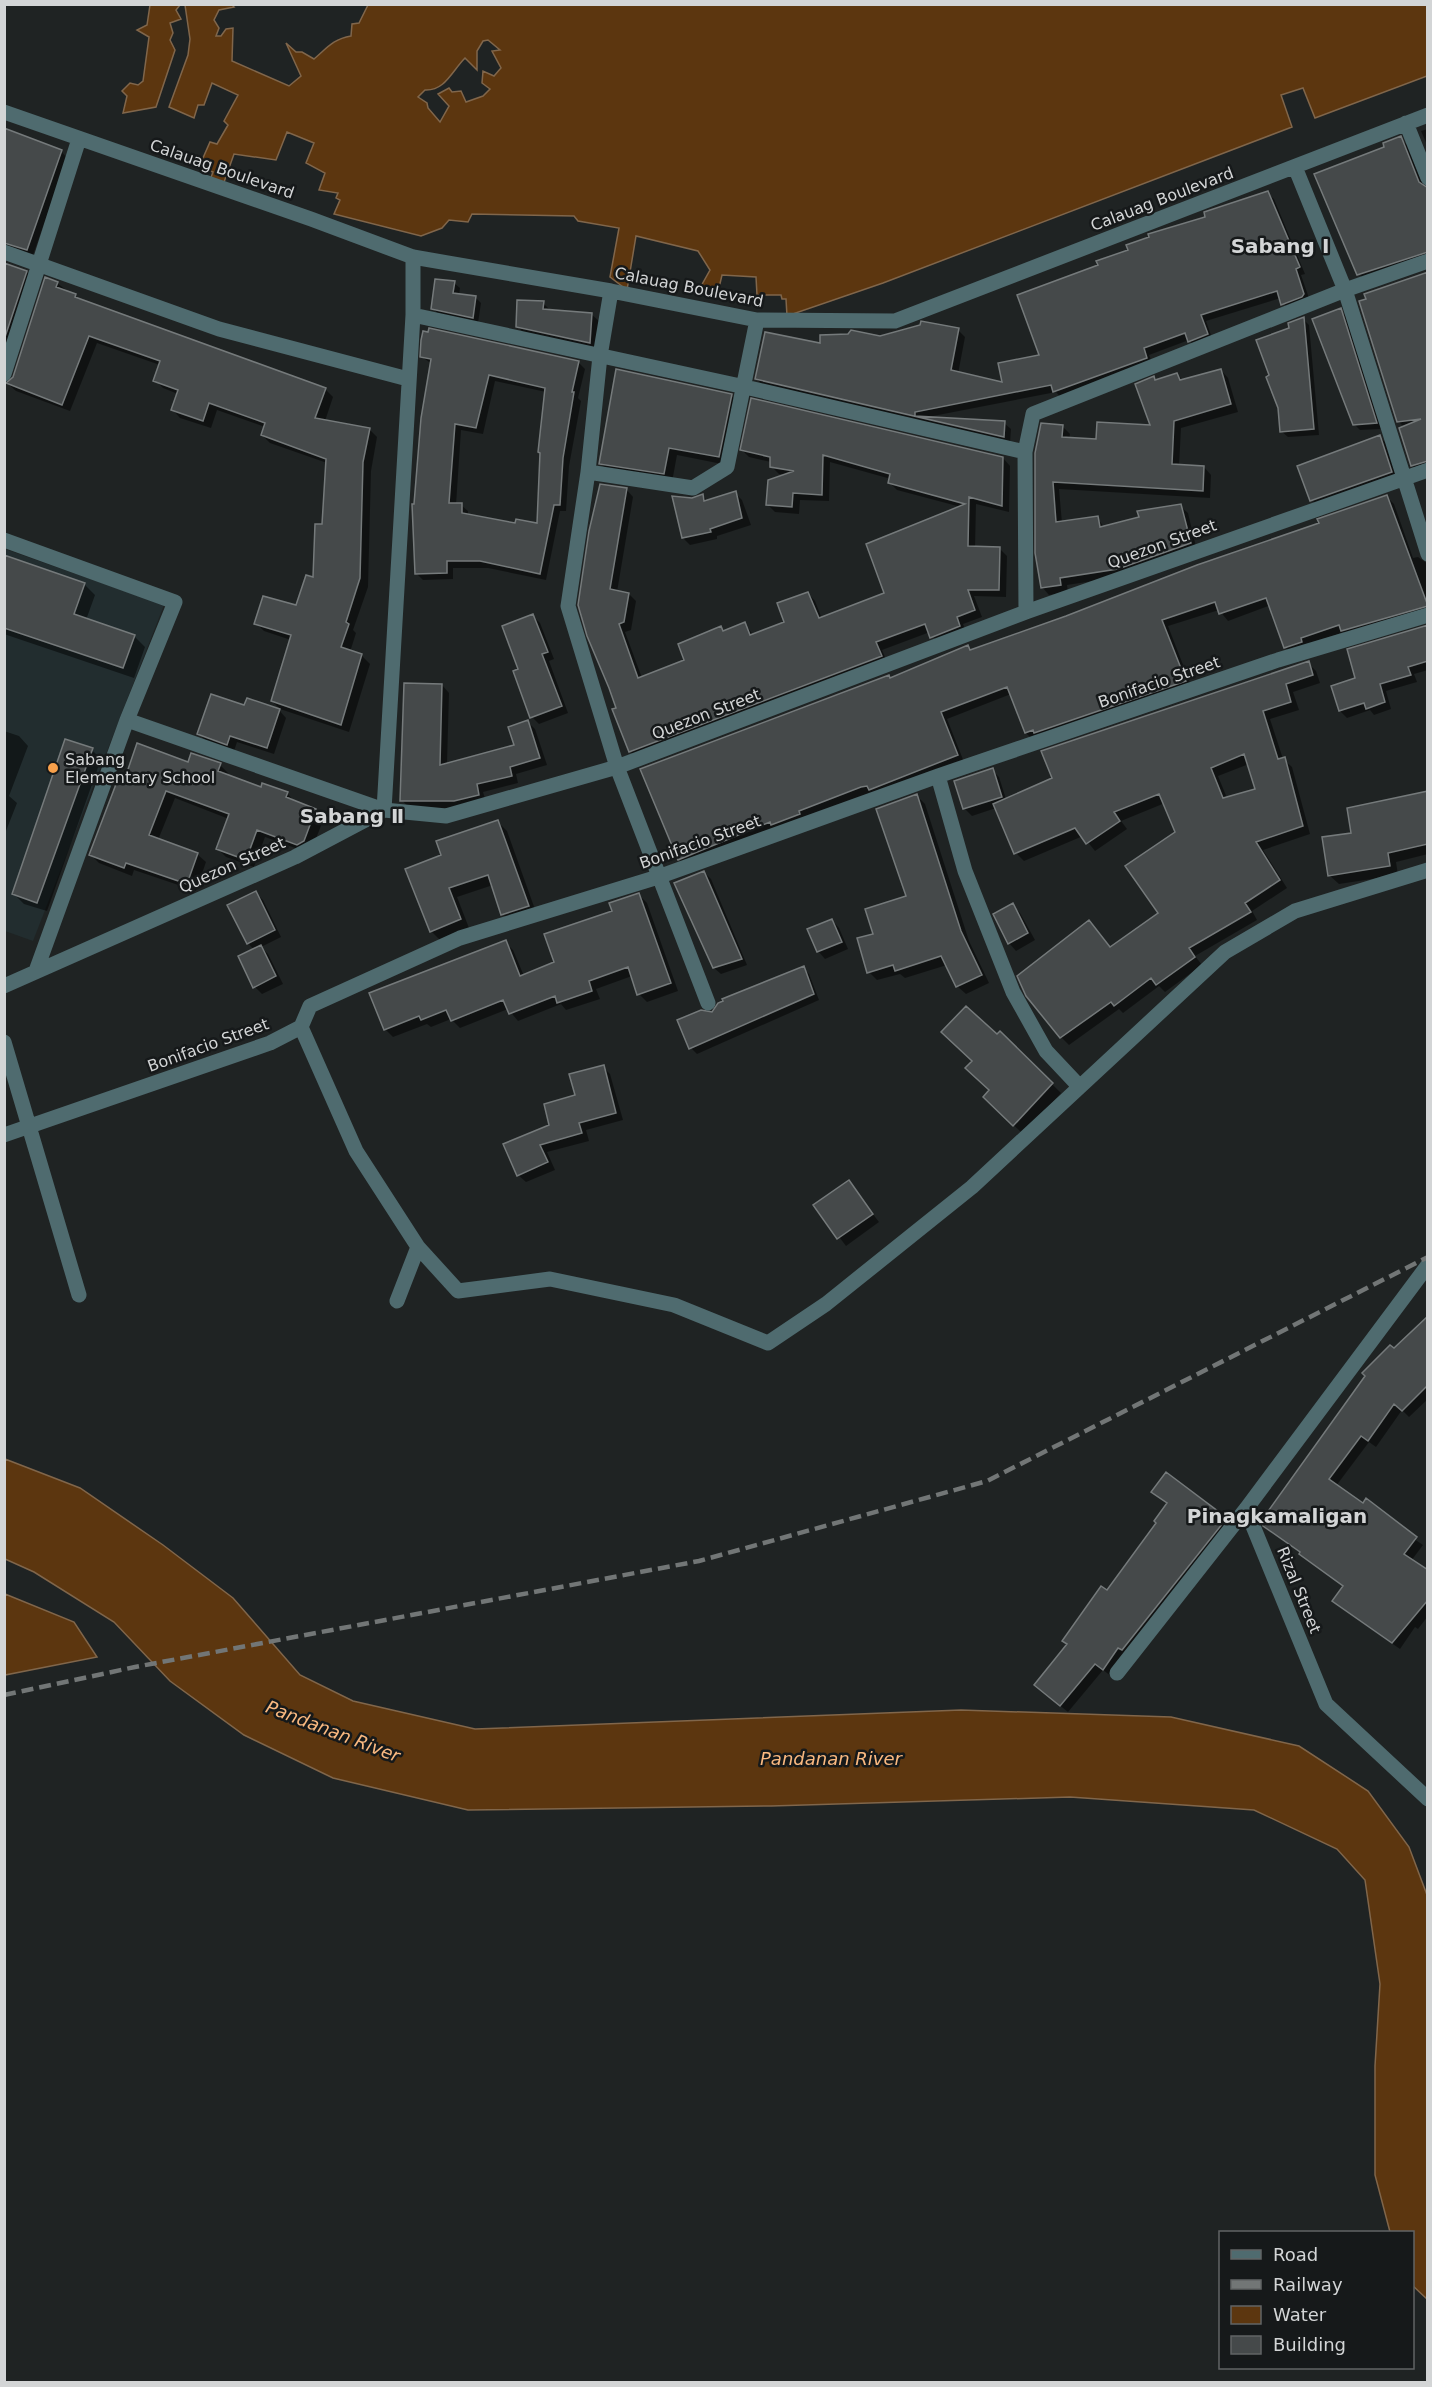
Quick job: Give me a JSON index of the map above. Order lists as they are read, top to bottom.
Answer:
{
  "streets": {
    "street": [
      "Calauag Boulevard",
      "Quezon Street",
      "Bonifacio Street",
      "Rizal Street"
    ]
  },
  "districts": ["Sabang I", "Sabang Ⅱ", "Pinagkamaligan"],
  "water": ["Pandanan River"],
  "places": ["Sabang Elementary School"],
  "legend": [
    "Road",
    "Railway",
    "Water",
    "Building"
  ]
}
